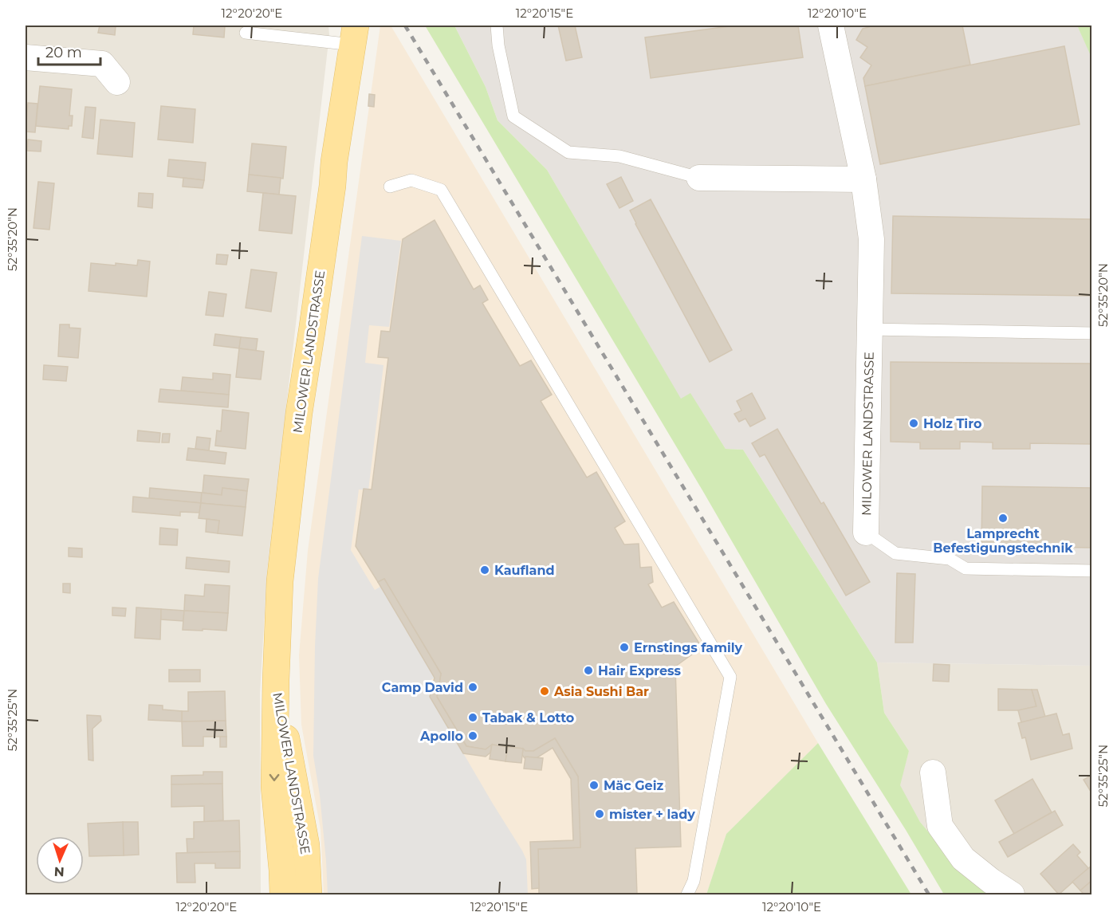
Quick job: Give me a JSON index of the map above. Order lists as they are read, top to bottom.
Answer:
{
  "streets": {
    "main road": ["MILOWER LANDSTRASSE"]
  },
  "places": [
    "Holz Tiro",
    "Lamprecht Befestigungstechnik",
    "Kaufland",
    "Ernstings family",
    "Hair Express",
    "Camp David",
    "Asia Sushi Bar",
    "Tabak & Lotto",
    "Apollo",
    "Mäc Geiz",
    "mister + lady"
  ],
  "scale_bar": "20 m",
  "north": "bottom",
  "coordinates": [
    "12°20'20\"E",
    "12°20'15\"E",
    "12°20'10\"E",
    "52°35'20\"N",
    "52°35'25\"N"
  ]
}
